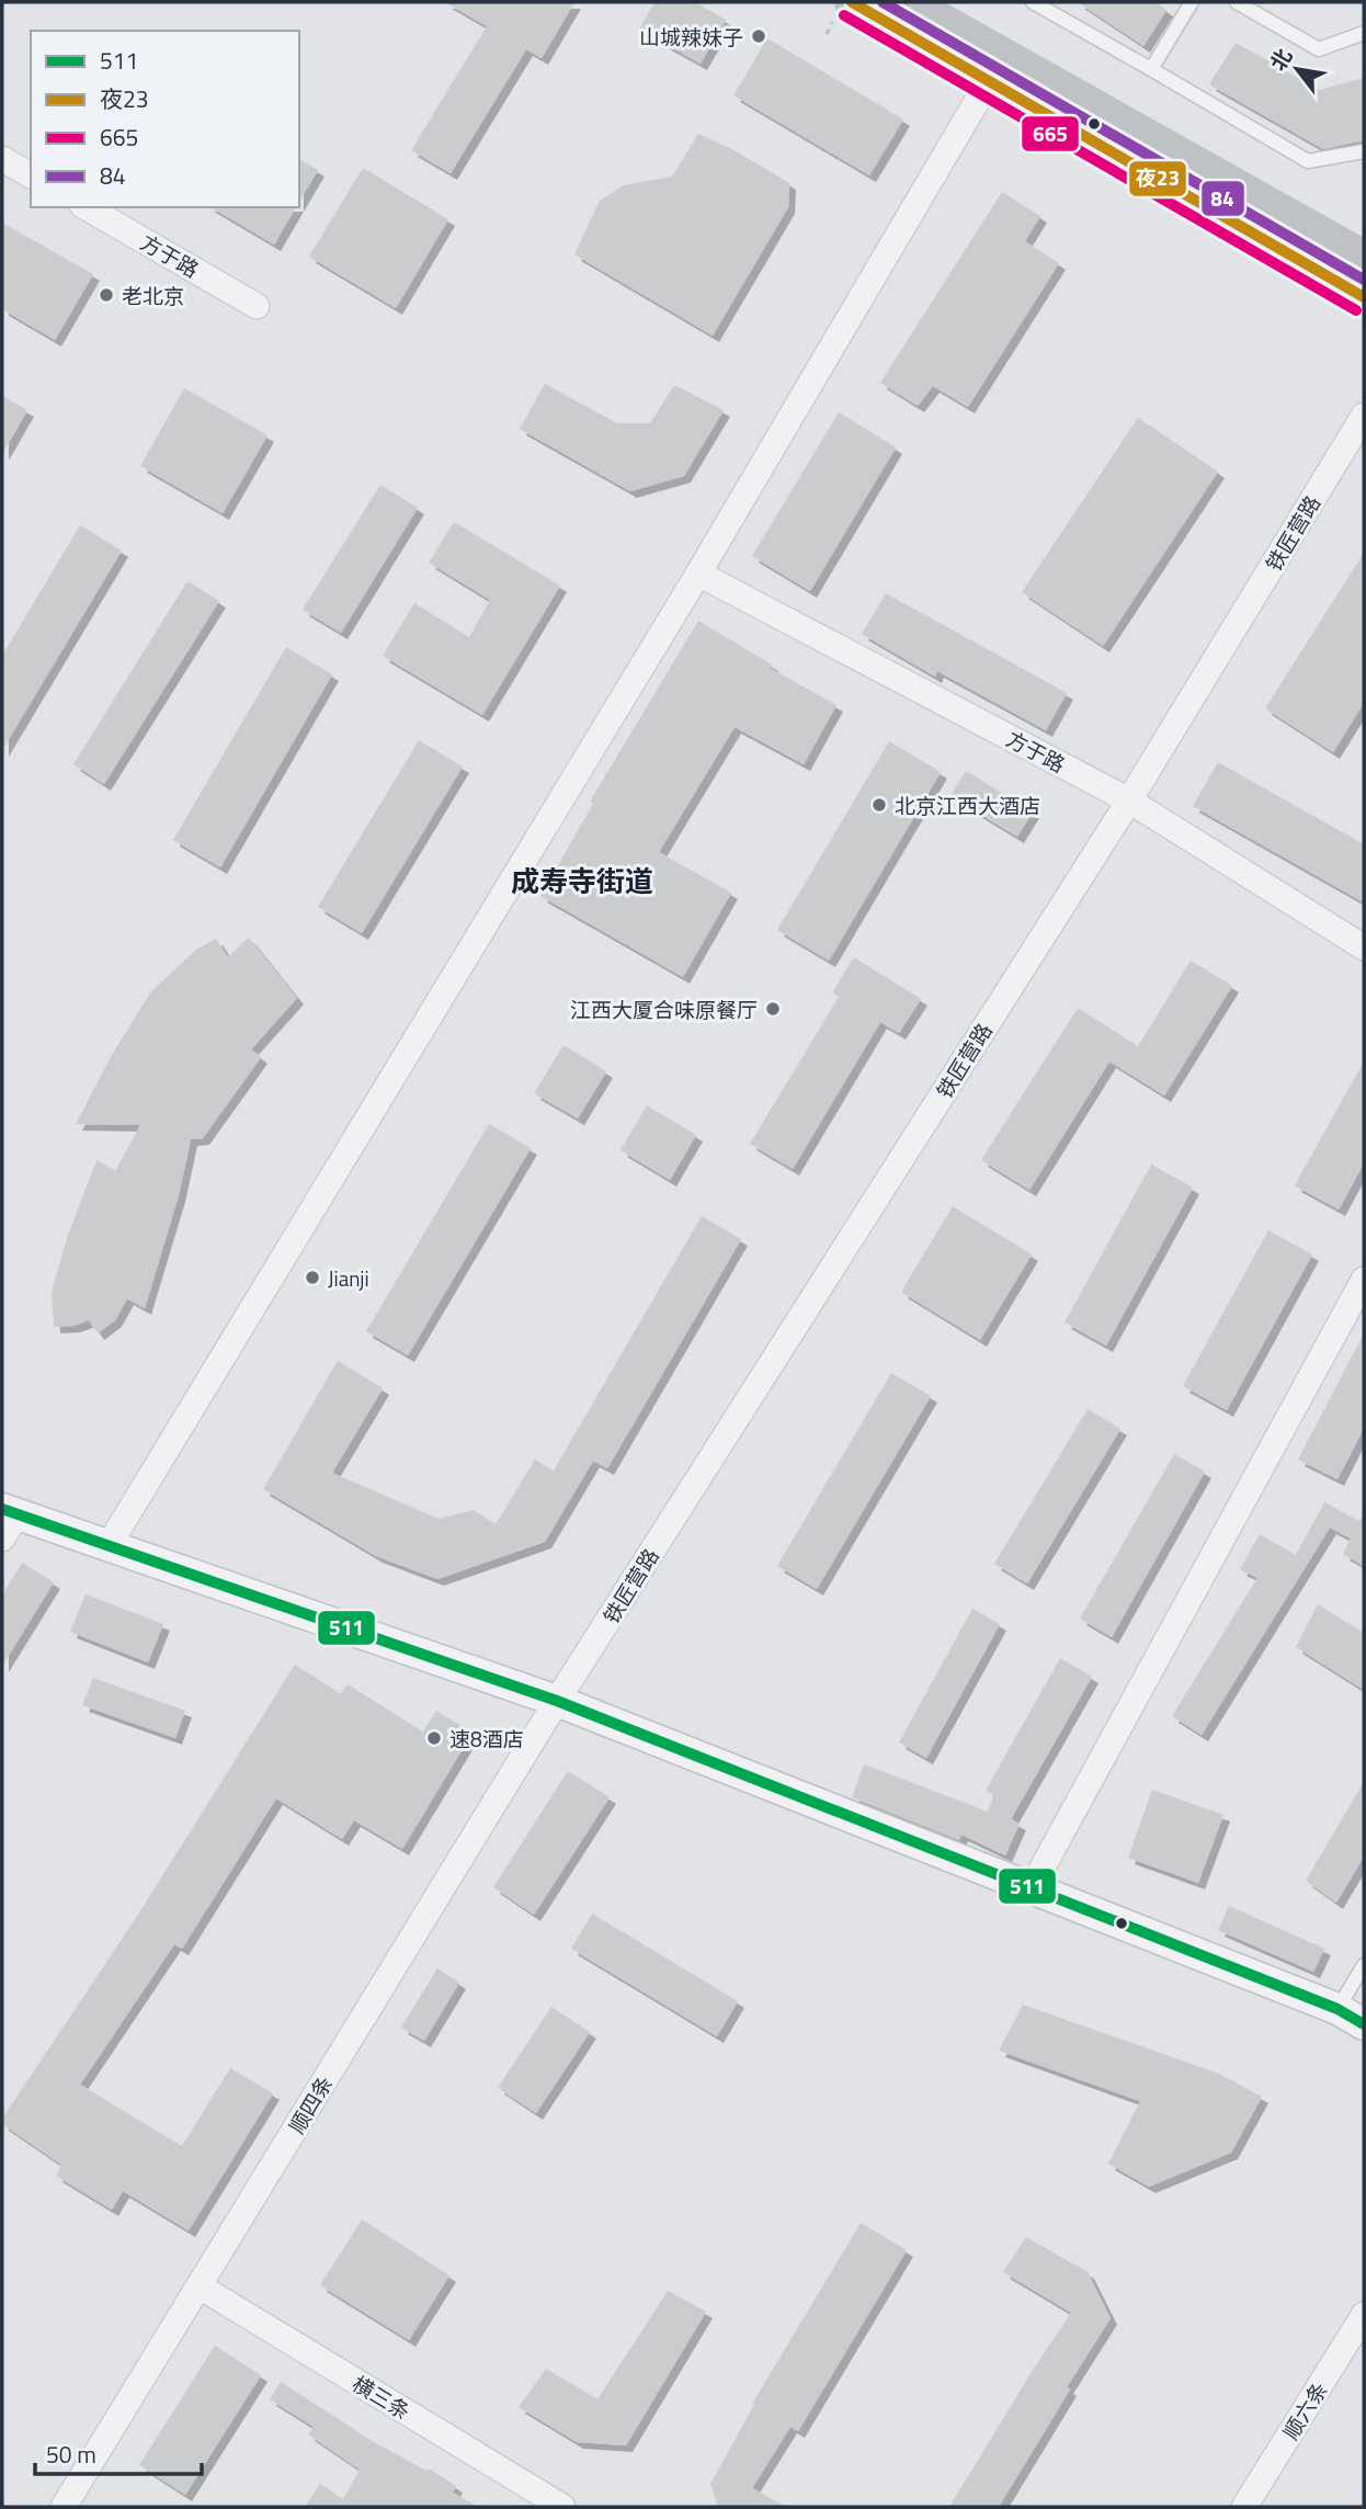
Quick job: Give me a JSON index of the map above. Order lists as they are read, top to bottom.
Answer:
{
  "streets": {
    "street": [
      "方于路",
      "铁匠营路",
      "顺四条",
      "横三条",
      "顺六条"
    ]
  },
  "crossings": [
    ["方于路", "铁匠营路"],
    ["铁匠营路", "顺四条"],
    ["顺四条", "横三条"]
  ],
  "districts": ["成寿寺街道"],
  "places": [
    "山城辣妹子",
    "老北京",
    "北京江西大酒店",
    "江西大厦合味原餐厅",
    "Jianji",
    "速8酒店"
  ],
  "lines": [
    "transit line 夜23",
    "transit line 84",
    "transit line 665",
    "transit line 511"
  ],
  "legend": [
    "511",
    "夜23",
    "665",
    "84"
  ],
  "scale_bar": "50 m",
  "north": "top left"
}
